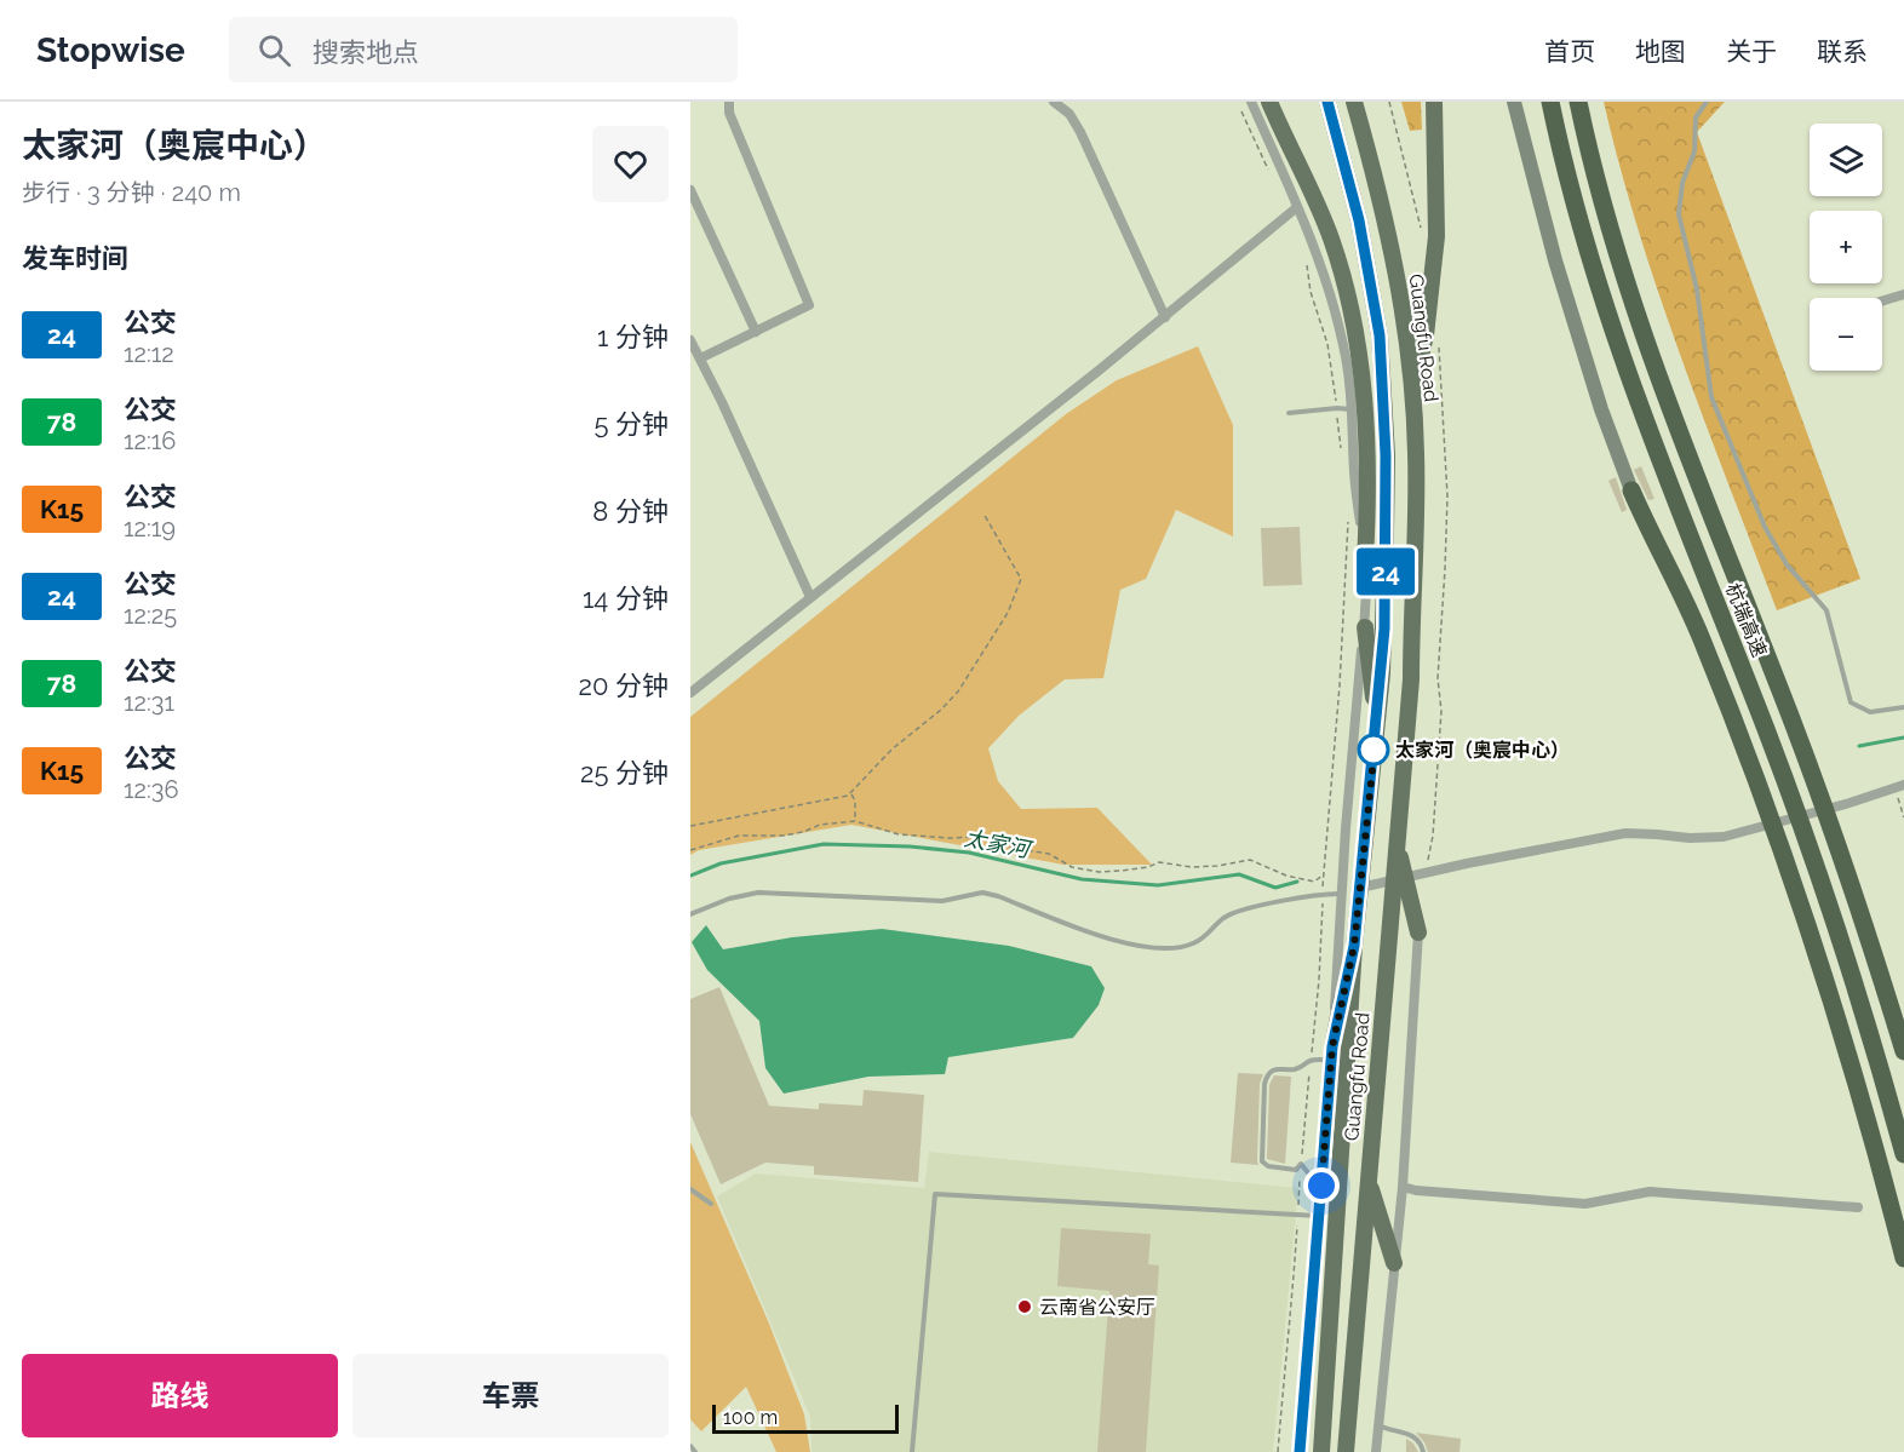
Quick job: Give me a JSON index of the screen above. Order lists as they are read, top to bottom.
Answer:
{
  "streets": {
    "highway": ["杭瑞高速"],
    "main road": ["Guangfu Road"]
  },
  "water": ["太家河"],
  "places": ["太家河（奥宸中心）", "云南省公安厅"],
  "lines": ["bus line 24"],
  "scale_bar": "100 m",
  "page": {
    "header": "Stopwise",
    "search": "搜索地点",
    "nav": [
      "首页",
      "地图",
      "关于",
      "联系"
    ],
    "heading": [
      ["太家河（奥宸中心）", "步行 · 3 分钟 · 240 m"],
      "发车时间"
    ],
    "on_map": "24",
    "map_buttons": ["+", "−"],
    "list": [
      {
        "mark": "24",
        "name": "公交",
        "note": "12:12",
        "value": "1 分钟"
      },
      {
        "mark": "78",
        "name": "公交",
        "note": "12:16",
        "value": "5 分钟"
      },
      {
        "mark": "K15",
        "name": "公交",
        "note": "12:19",
        "value": "8 分钟"
      },
      {
        "mark": "24",
        "name": "公交",
        "note": "12:25",
        "value": "14 分钟"
      },
      {
        "mark": "78",
        "name": "公交",
        "note": "12:31",
        "value": "20 分钟"
      },
      {
        "mark": "K15",
        "name": "公交",
        "note": "12:36",
        "value": "25 分钟"
      }
    ],
    "buttons": ["路线", "车票"],
    "scale": "100 m"
  }
}
